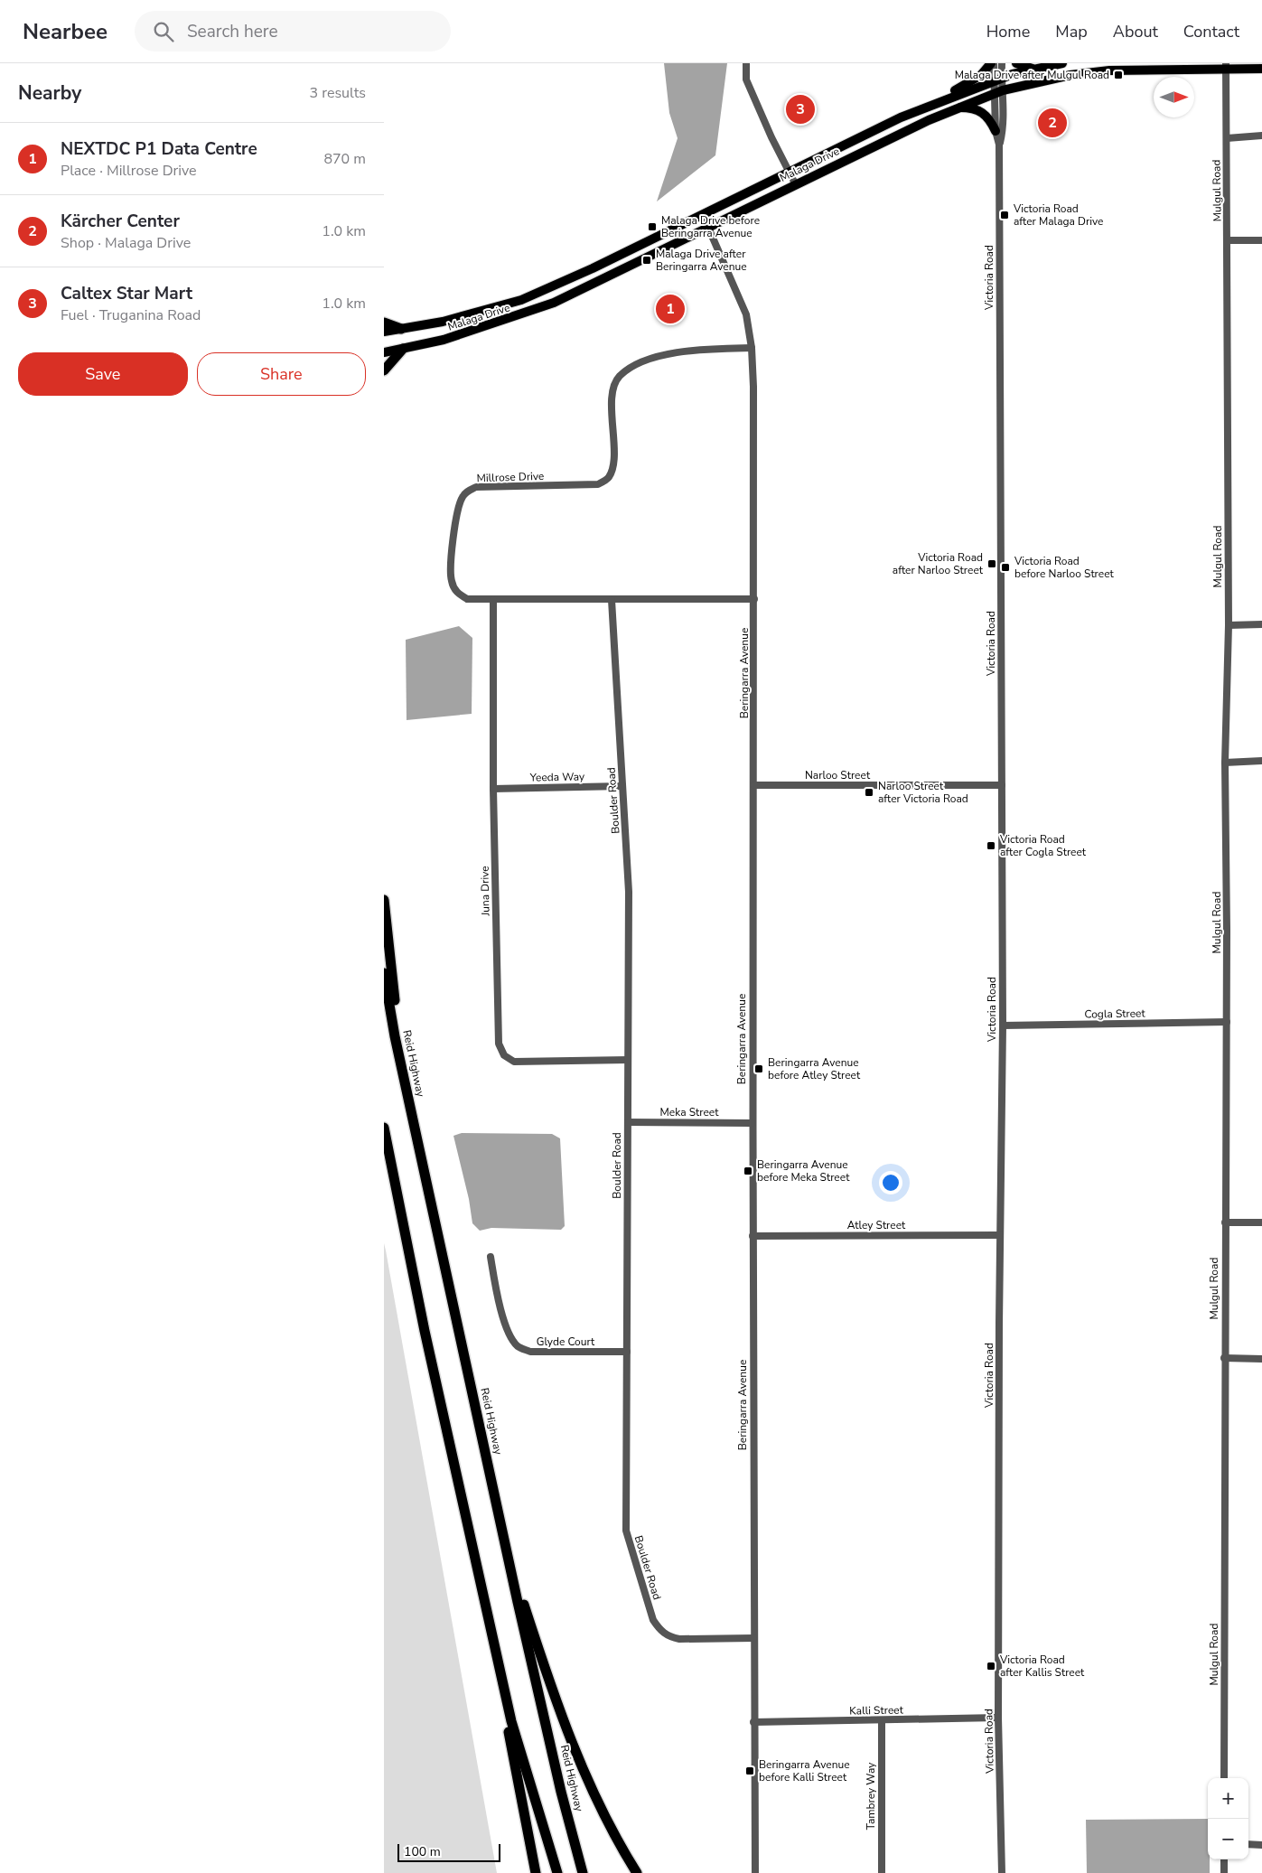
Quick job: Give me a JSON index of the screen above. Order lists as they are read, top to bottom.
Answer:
{
  "streets": {
    "highway": ["Reid Highway"],
    "main road": ["Malaga Drive"],
    "street": [
      "Mulgul Road",
      "Victoria Road",
      "Millrose Drive",
      "Beringarra Avenue",
      "Narloo Street",
      "Yeeda Way",
      "Boulder Road",
      "Juna Drive",
      "Cogla Street",
      "Meka Street",
      "Atley Street",
      "Glyde Court",
      "Kalli Street",
      "Tambrey Way"
    ]
  },
  "crossings": [
    ["Malaga Drive", "Mulgul Road"],
    ["Malaga Drive", "Victoria Road"],
    ["Malaga Drive", "Beringarra Avenue"],
    ["Mulgul Road", "Cogla Street"],
    ["Victoria Road", "Narloo Street"],
    ["Victoria Road", "Cogla Street"],
    ["Victoria Road", "Atley Street"],
    ["Victoria Road", "Kalli Street"],
    ["Millrose Drive", "Beringarra Avenue"],
    ["Millrose Drive", "Boulder Road"],
    ["Millrose Drive", "Juna Drive"],
    ["Beringarra Avenue", "Narloo Street"],
    ["Beringarra Avenue", "Boulder Road"],
    ["Beringarra Avenue", "Meka Street"],
    ["Beringarra Avenue", "Atley Street"],
    ["Beringarra Avenue", "Kalli Street"],
    ["Yeeda Way", "Boulder Road"],
    ["Yeeda Way", "Juna Drive"],
    ["Boulder Road", "Juna Drive"],
    ["Boulder Road", "Meka Street"],
    ["Boulder Road", "Glyde Court"],
    ["Kalli Street", "Tambrey Way"]
  ],
  "places": {
    "transit": [
      "Malaga Drive after Mulgul Road",
      "Victoria Road after Malaga Drive",
      "Malaga Drive before Beringarra Avenue",
      "Malaga Drive after Beringarra Avenue",
      "Victoria Road after Narloo Street",
      "Victoria Road before Narloo Street",
      "Narloo Street after Victoria Road",
      "Victoria Road after Cogla Street",
      "Beringarra Avenue before Atley Street",
      "Beringarra Avenue before Meka Street",
      "Victoria Road after Kallis Street",
      "Beringarra Avenue before Kalli Street"
    ]
  },
  "scale_bar": "100 m",
  "north": "right",
  "page": {
    "header": "Nearbee",
    "search": "Search here",
    "nav": [
      "Home",
      "Map",
      "About",
      "Contact"
    ],
    "heading": ["Nearby", "3 results"],
    "pins": ["3", "2", "1"],
    "list": [
      {
        "mark": "1",
        "name": "NEXTDC P1 Data Centre",
        "note": "Place · Millrose Drive",
        "value": "870 m"
      },
      {
        "mark": "2",
        "name": "Kärcher Center",
        "note": "Shop · Malaga Drive",
        "value": "1.0 km"
      },
      {
        "mark": "3",
        "name": "Caltex Star Mart",
        "note": "Fuel · Truganina Road",
        "value": "1.0 km"
      }
    ],
    "buttons": ["Save", "Share"],
    "map_buttons": ["+", "−"],
    "scale": "100 m"
  }
}
